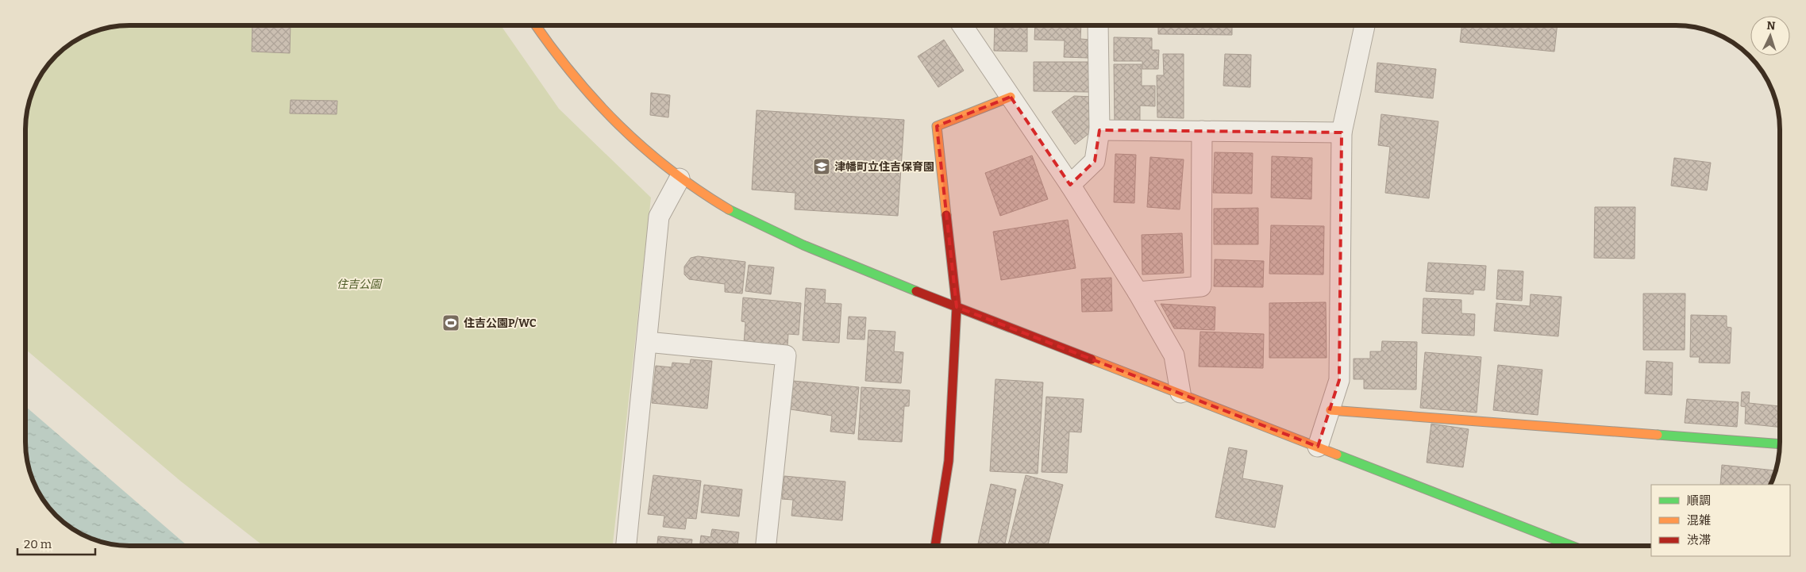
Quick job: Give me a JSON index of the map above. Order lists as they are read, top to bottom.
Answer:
{
  "parks": ["住吉公園"],
  "places": {
    "school or university": ["津幡町立住吉保育園"],
    "sports": ["住吉公園P/WC"]
  },
  "legend": ["順調", "混雑", "渋滞"],
  "scale_bar": "20 m",
  "north": "top"
}
